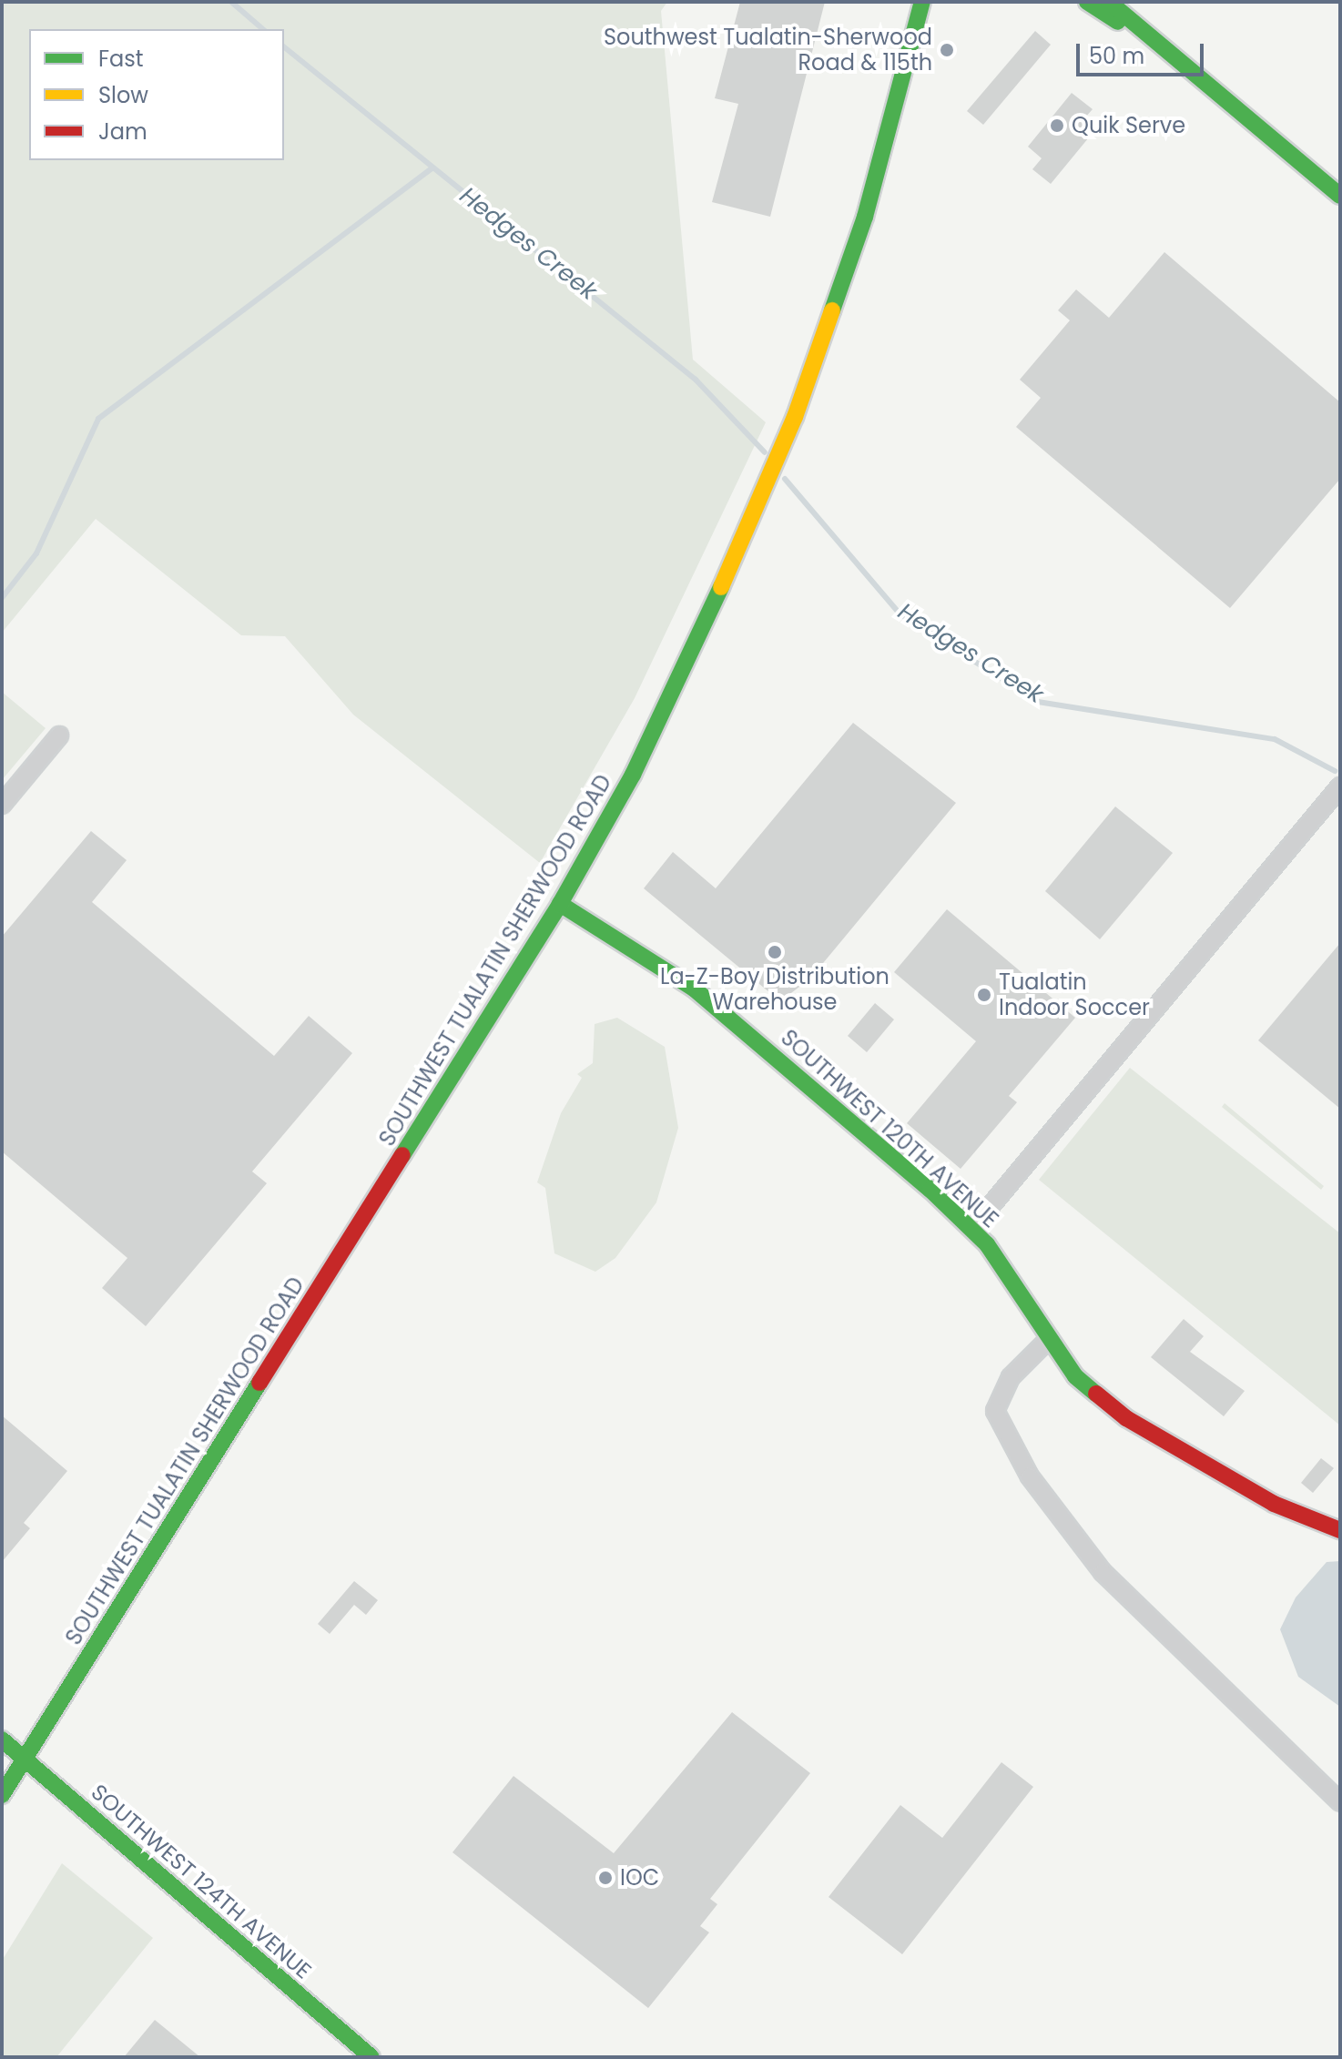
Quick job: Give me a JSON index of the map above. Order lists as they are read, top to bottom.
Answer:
{
  "streets": {
    "main road": ["SOUTHWEST TUALATIN SHERWOOD ROAD", "SOUTHWEST 120TH AVENUE", "SOUTHWEST 124TH AVENUE"]
  },
  "crossings": [
    ["SOUTHWEST TUALATIN SHERWOOD ROAD", "SOUTHWEST 120TH AVENUE"],
    ["SOUTHWEST TUALATIN SHERWOOD ROAD", "SOUTHWEST 124TH AVENUE"]
  ],
  "water": ["Hedges Creek"],
  "places": [
    "Southwest Tualatin-Sherwood Road & 115th",
    "Quik Serve",
    "La-Z-Boy Distribution Warehouse",
    "Tualatin Indoor Soccer",
    "IOC"
  ],
  "legend": ["Fast", "Slow", "Jam"],
  "scale_bar": "50 m"
}
